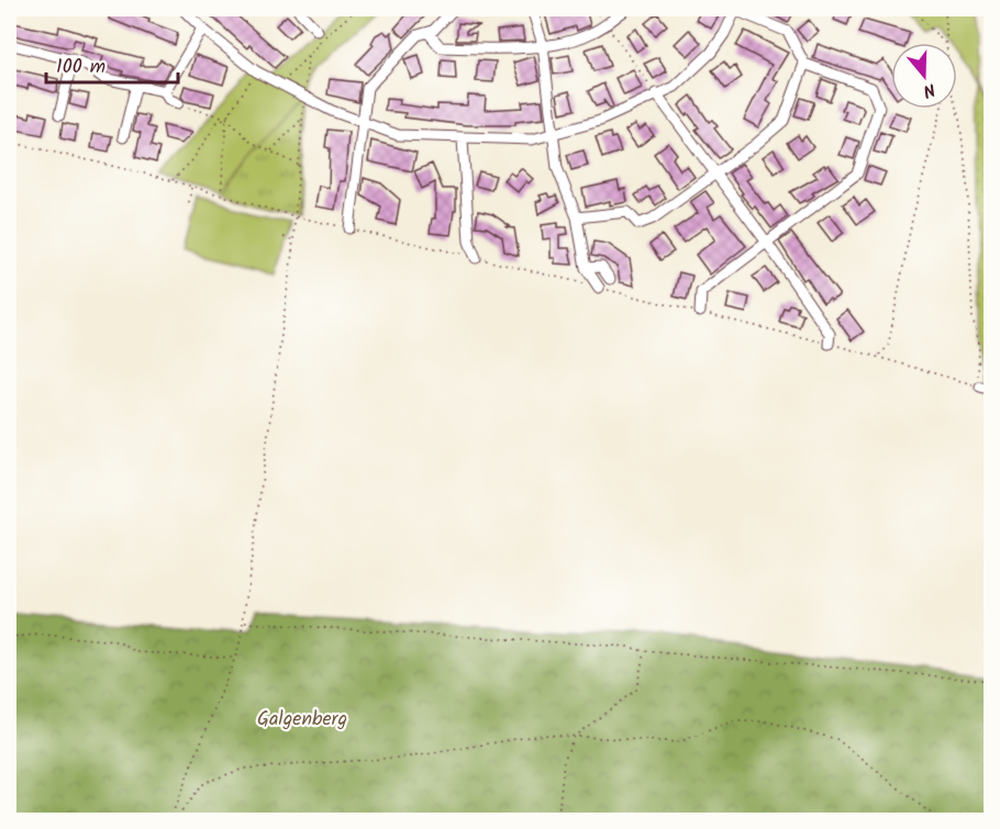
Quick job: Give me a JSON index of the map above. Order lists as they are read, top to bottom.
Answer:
{
  "parks": ["Galgenberg"],
  "scale_bar": "100 m",
  "north": "bottom"
}
